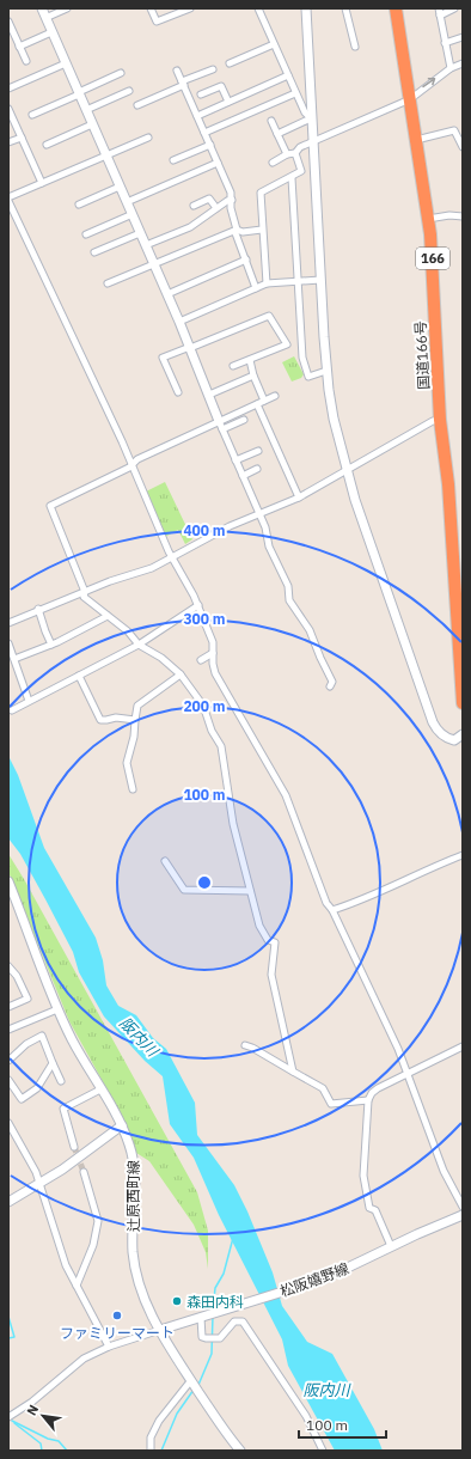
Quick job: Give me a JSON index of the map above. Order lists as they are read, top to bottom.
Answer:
{
  "streets": {
    "highway": ["166", "国道166号"],
    "street": ["辻原西町線", "松阪嬉野線"]
  },
  "crossings": [
    ["辻原西町線", "松阪嬉野線"]
  ],
  "water": ["阪内川"],
  "places": ["森田内科", "ファミリーマート"],
  "scale_bar": "100 m",
  "north": "top left",
  "rings": [
    "400 m",
    "300 m",
    "200 m",
    "100 m"
  ]
}
